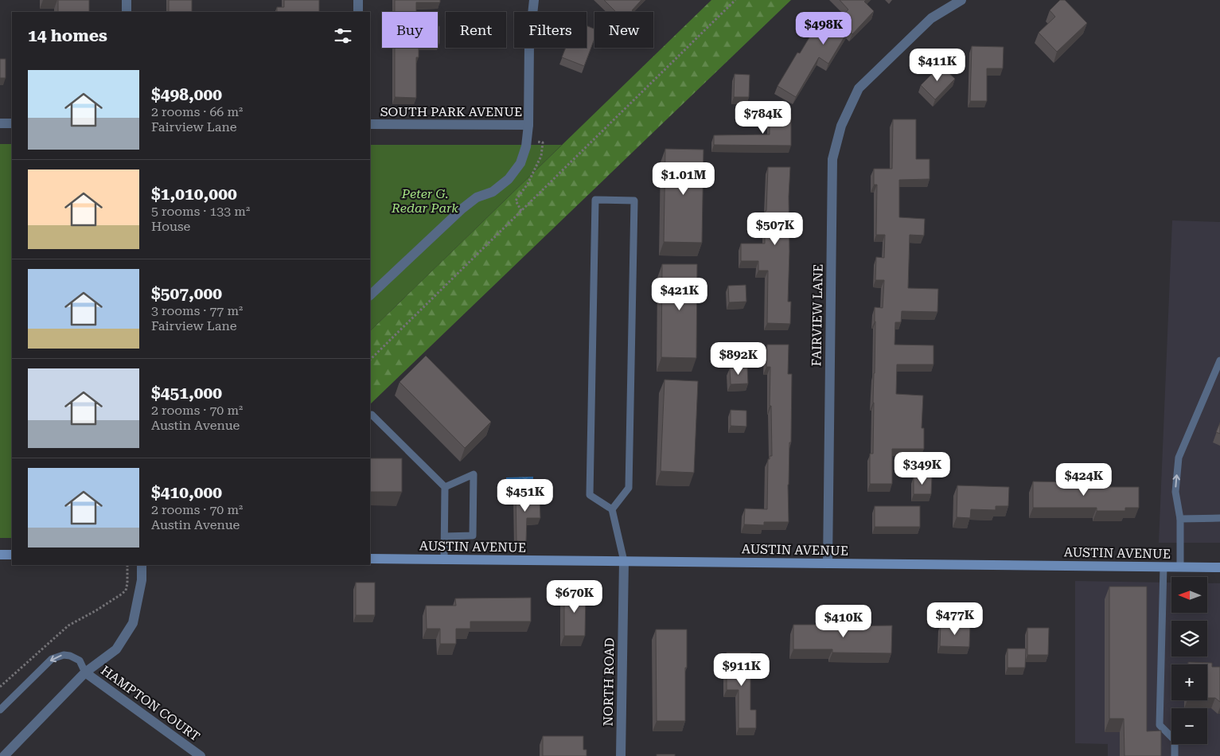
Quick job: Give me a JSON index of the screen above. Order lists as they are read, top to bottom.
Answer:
{
  "streets": {
    "street": [
      "SOUTH PARK AVENUE",
      "FAIRVIEW LANE",
      "AUSTIN AVENUE",
      "NORTH ROAD",
      "HAMPTON COURT"
    ]
  },
  "crossings": [
    ["FAIRVIEW LANE", "AUSTIN AVENUE"],
    ["AUSTIN AVENUE", "NORTH ROAD"]
  ],
  "parks": ["Peter G. Redar Park"],
  "north": "left",
  "page": {
    "price": [
      "$498K",
      "$411K",
      "$784K",
      "$1.01M",
      "$507K",
      "$421K",
      "$892K",
      "$349K",
      "$424K",
      "$451K",
      "$670K",
      "$477K",
      "$410K",
      "$911K"
    ],
    "chip": [
      "Buy",
      "Rent",
      "Filters",
      "New"
    ],
    "heading": "14 homes",
    "list": [
      {
        "name": "$498,000",
        "note": "2 rooms · 66 m² · Fairview Lane"
      },
      {
        "name": "$1,010,000",
        "note": "5 rooms · 133 m² · House"
      },
      {
        "name": "$507,000",
        "note": "3 rooms · 77 m² · Fairview Lane"
      },
      {
        "name": "$451,000",
        "note": "2 rooms · 70 m² · Austin Avenue"
      },
      {
        "name": "$410,000",
        "note": "2 rooms · 70 m² · Austin Avenue"
      }
    ],
    "map_buttons": ["+", "−"]
  }
}
